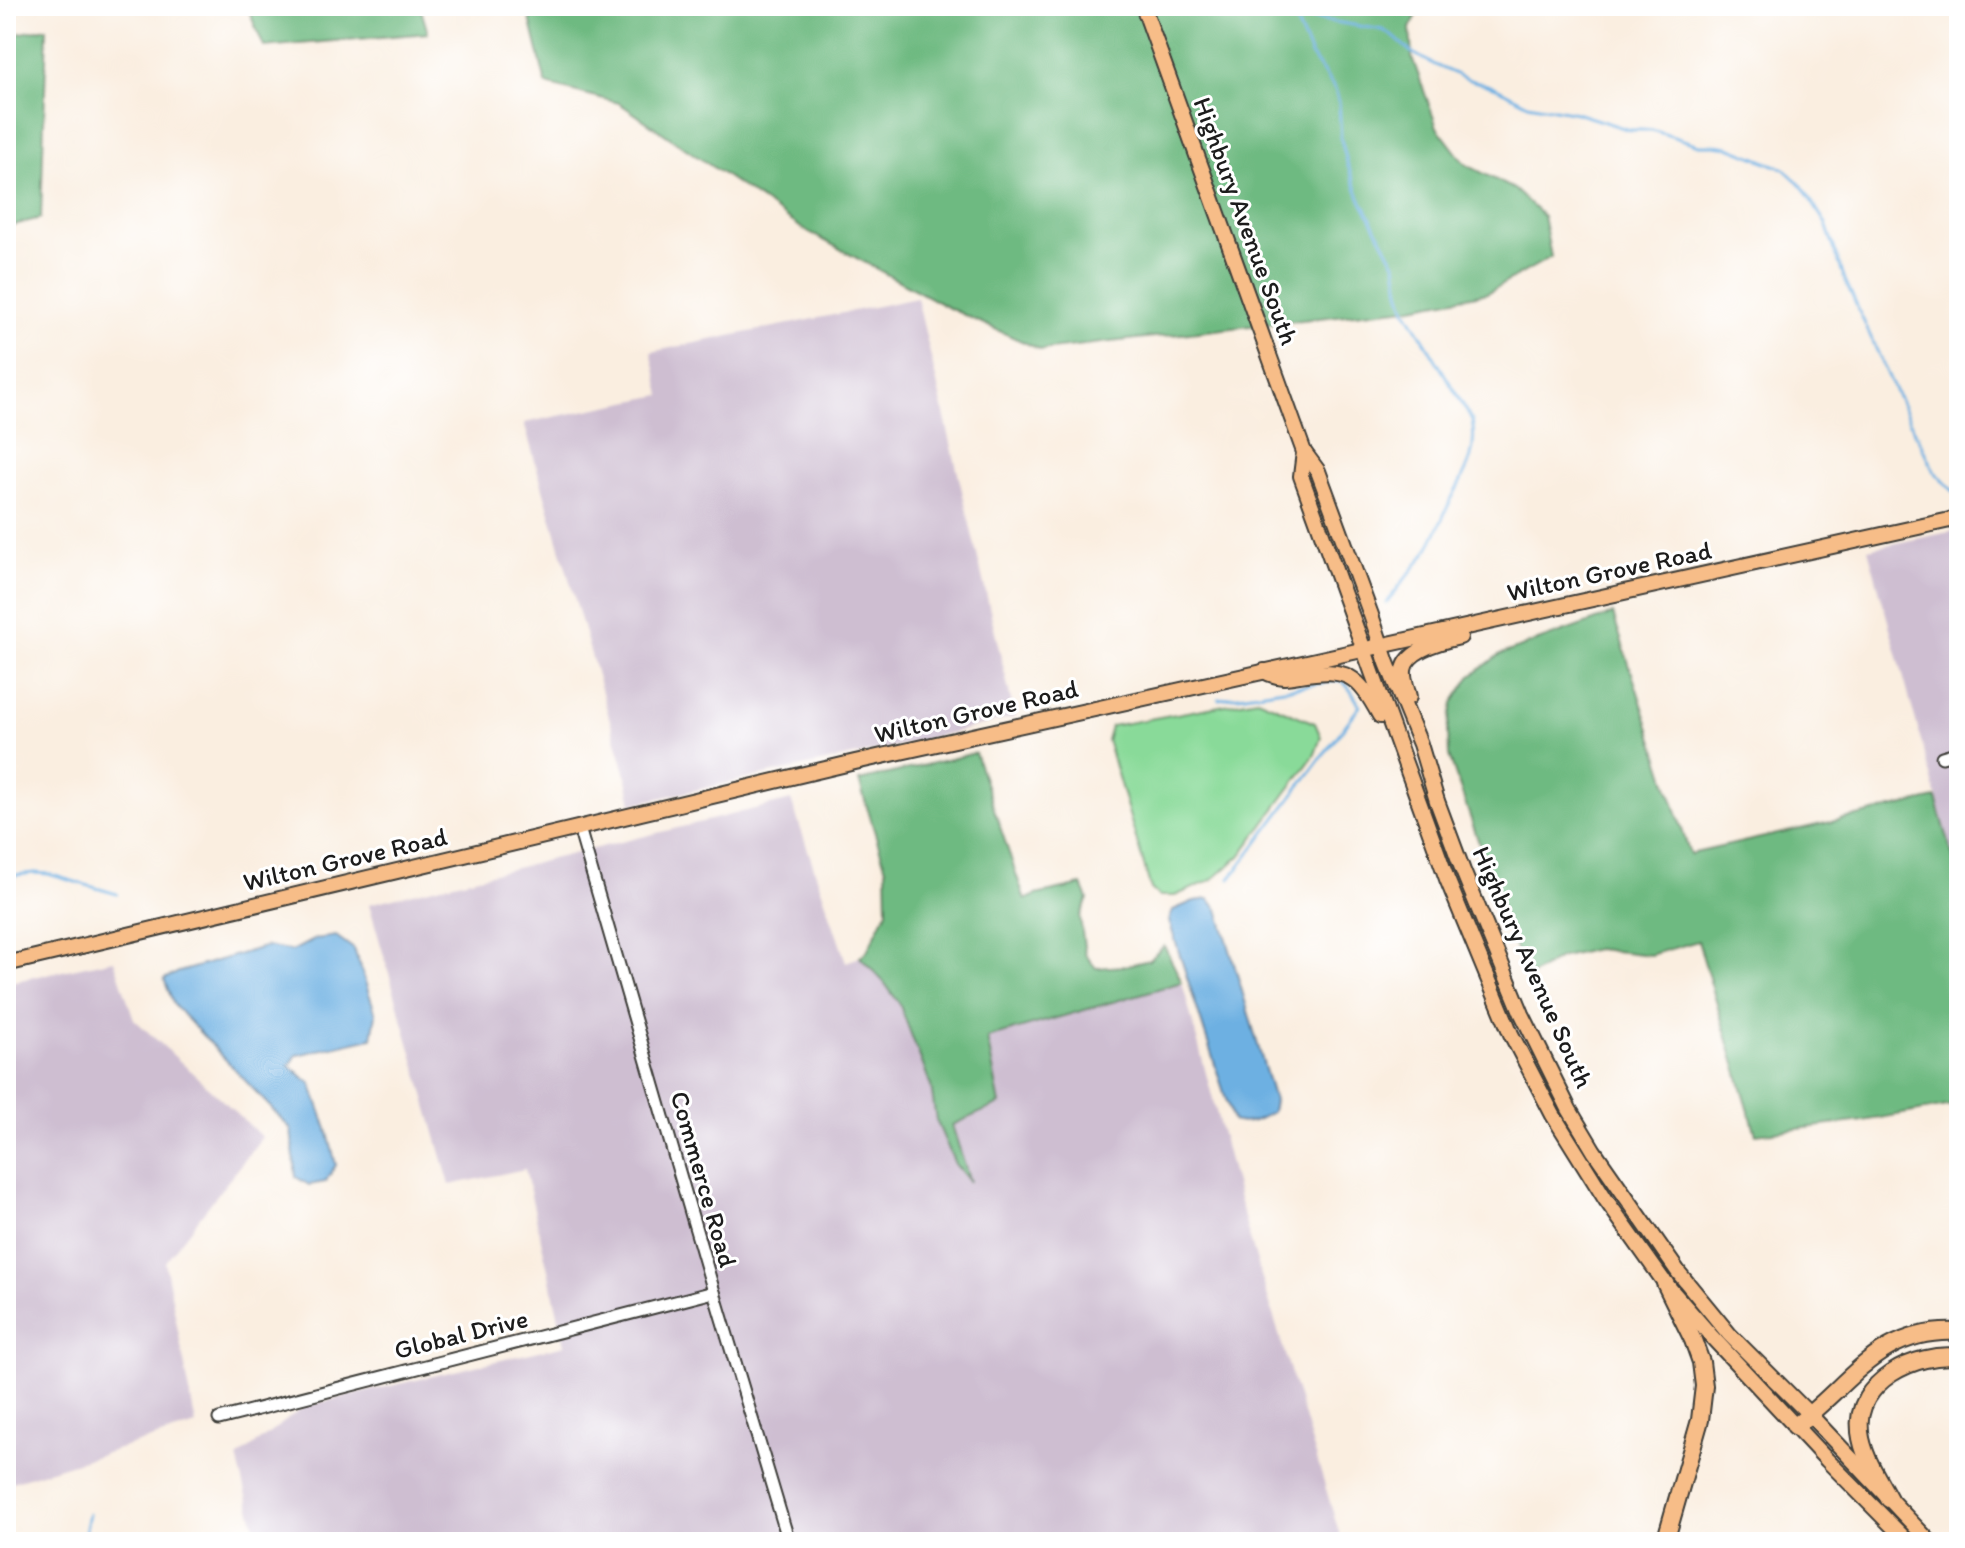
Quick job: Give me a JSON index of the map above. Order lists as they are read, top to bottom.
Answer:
{
  "streets": {
    "main road": ["Highbury Avenue South", "Wilton Grove Road"],
    "street": ["Commerce Road", "Global Drive"]
  },
  "crossings": [
    ["Highbury Avenue South", "Wilton Grove Road"],
    ["Wilton Grove Road", "Commerce Road"],
    ["Commerce Road", "Global Drive"]
  ]
}
